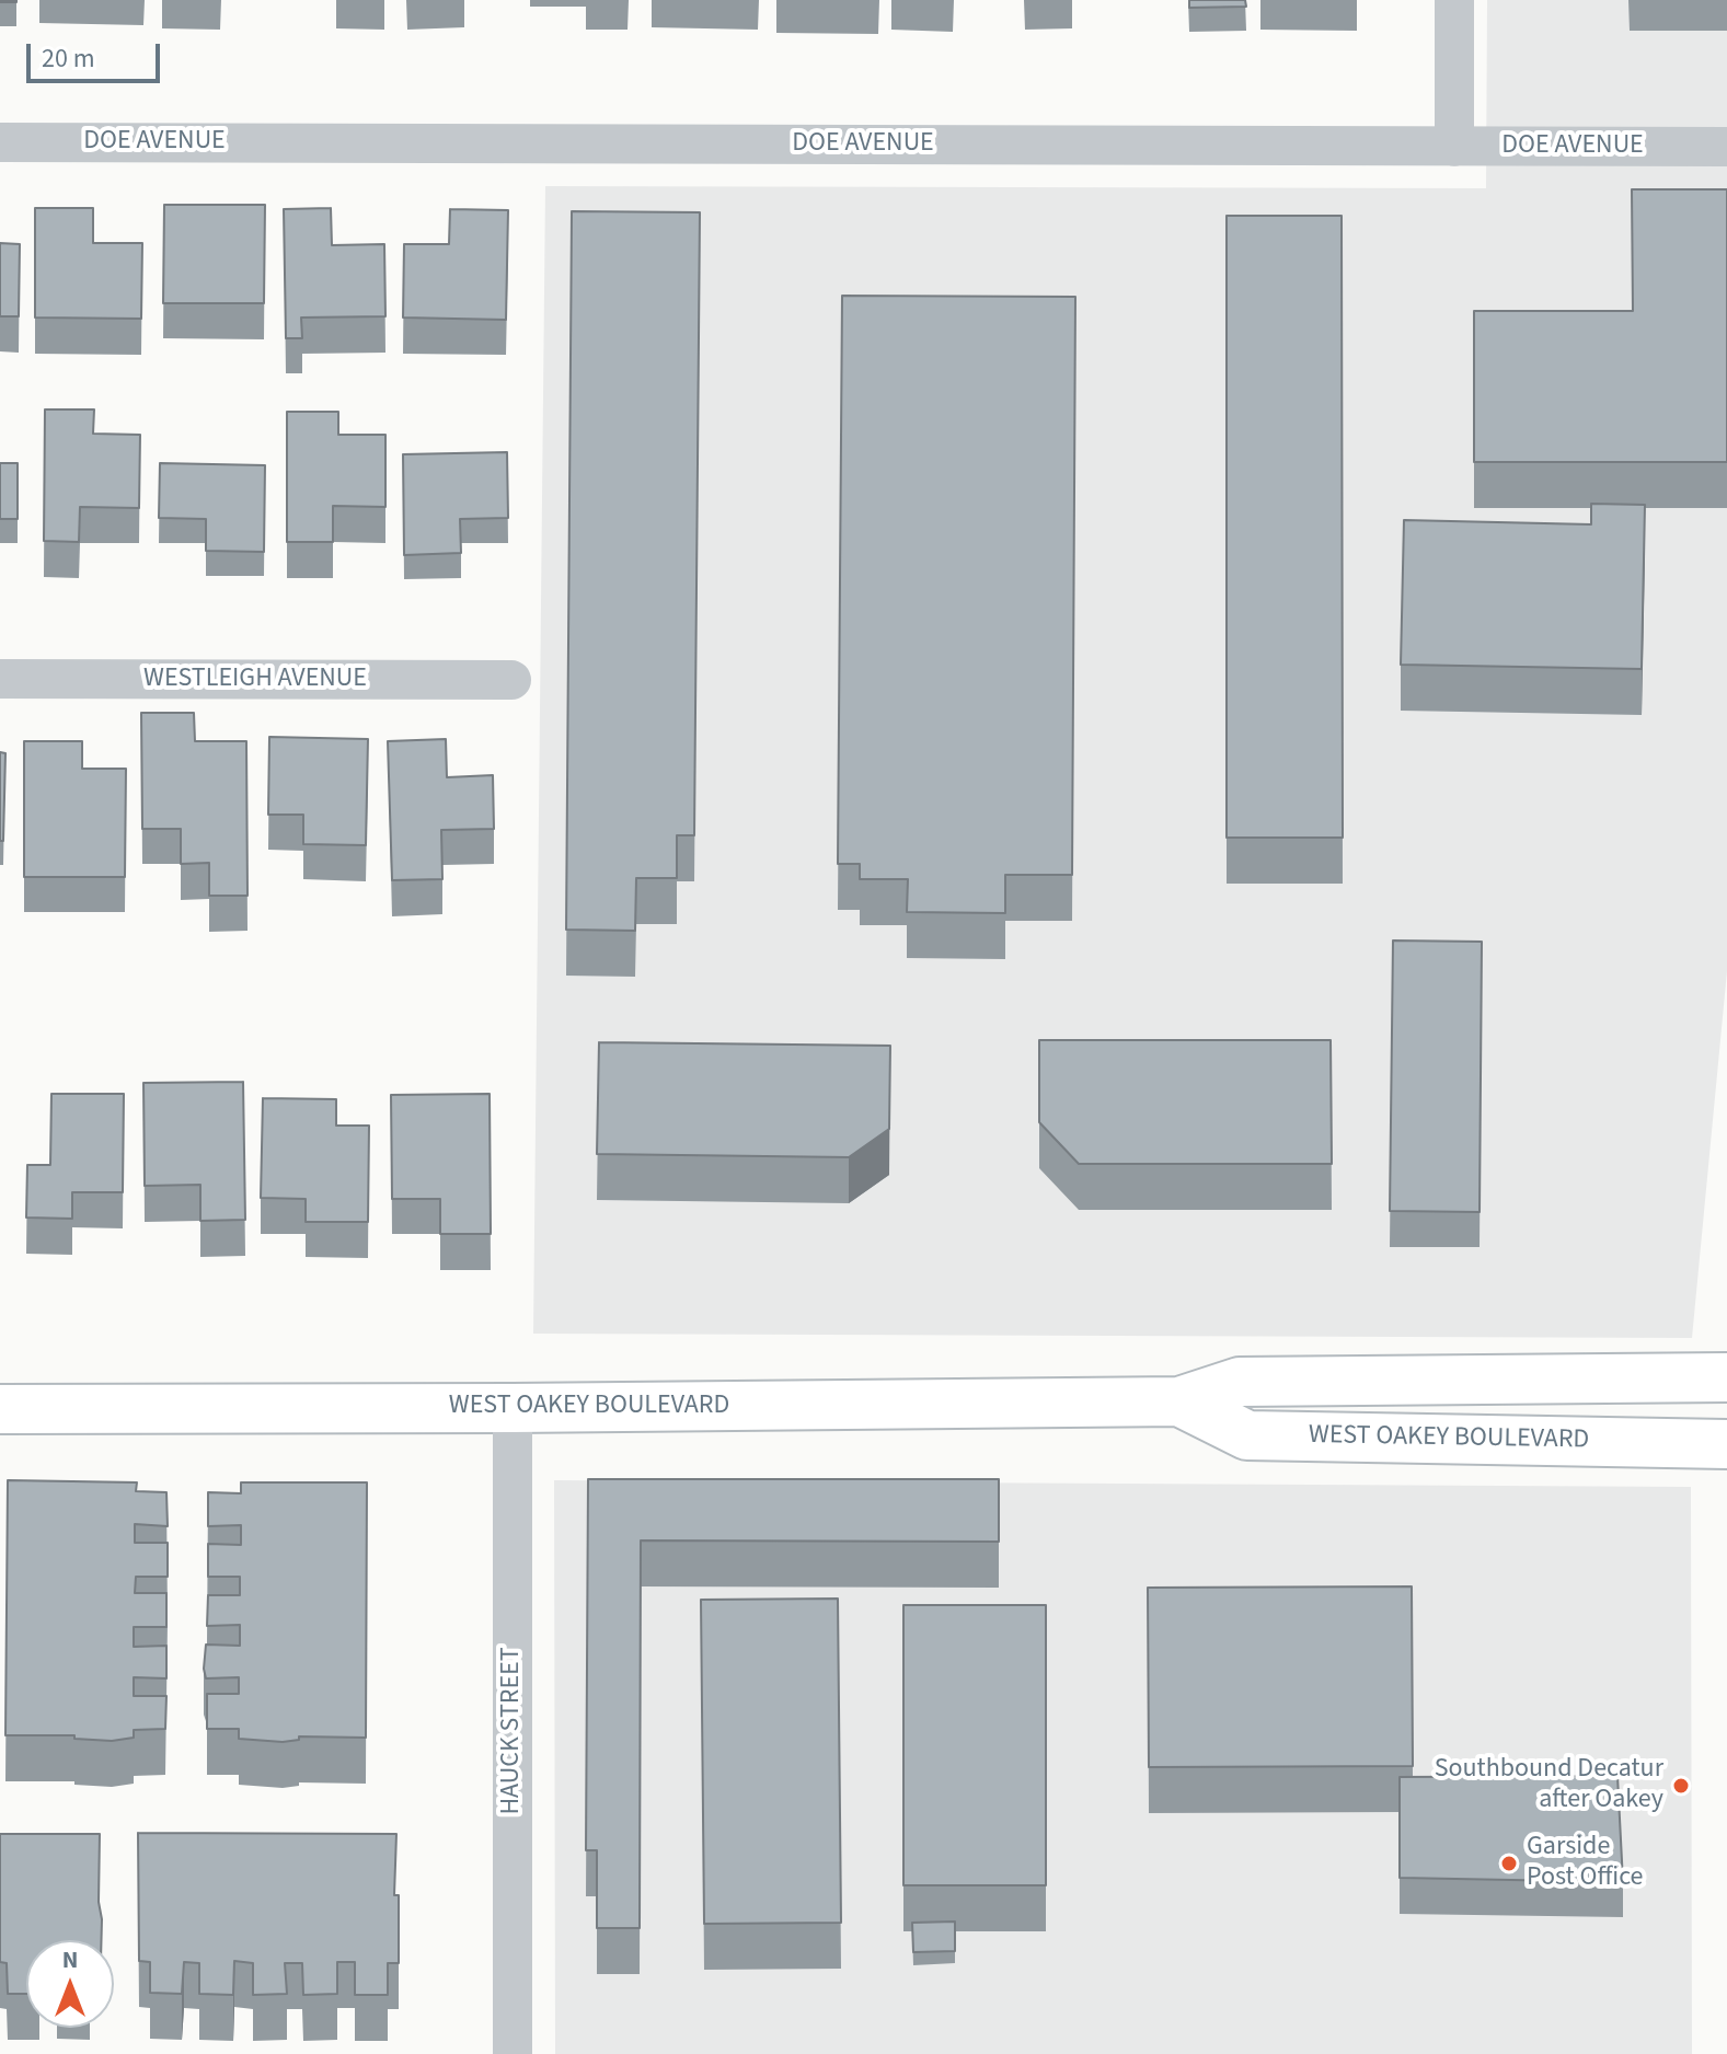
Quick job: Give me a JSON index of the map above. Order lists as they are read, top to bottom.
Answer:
{
  "streets": {
    "main road": ["WEST OAKEY BOULEVARD"],
    "street": ["DOE AVENUE", "WESTLEIGH AVENUE", "HAUCK STREET"]
  },
  "crossings": [
    ["WEST OAKEY BOULEVARD", "HAUCK STREET"]
  ],
  "places": ["Southbound Decatur after Oakey", "Garside Post Office"],
  "scale_bar": "20 m",
  "north": "top"
}
